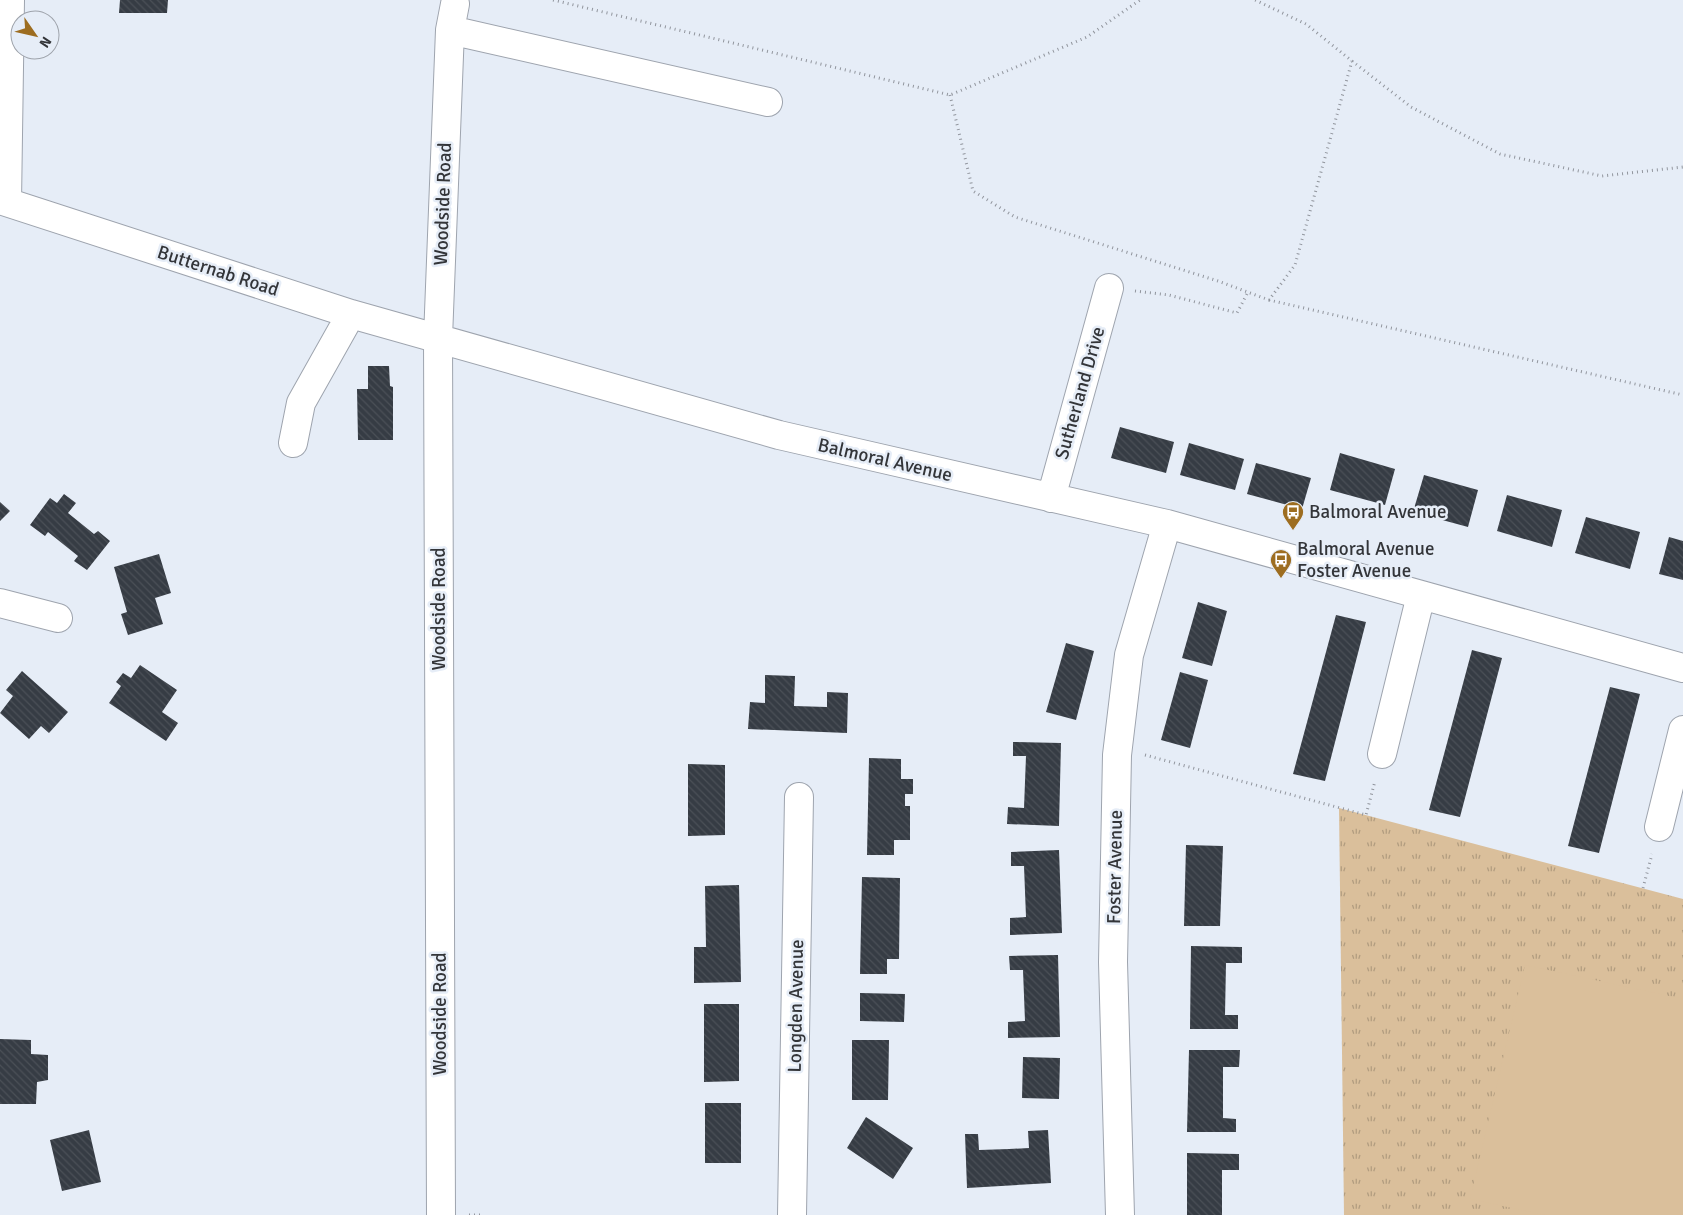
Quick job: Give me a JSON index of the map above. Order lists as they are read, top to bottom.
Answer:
{
  "streets": {
    "street": [
      "Woodside Road",
      "Butternab Road",
      "Sutherland Drive",
      "Balmoral Avenue",
      "Foster Avenue",
      "Longden Avenue"
    ]
  },
  "crossings": [
    ["Woodside Road", "Butternab Road"],
    ["Woodside Road", "Balmoral Avenue"],
    ["Butternab Road", "Balmoral Avenue"],
    ["Sutherland Drive", "Balmoral Avenue"],
    ["Balmoral Avenue", "Foster Avenue"]
  ],
  "places": {
    "bus stop": ["Balmoral Avenue", "Balmoral Avenue Foster Avenue"]
  },
  "north": "bottom right"
}
